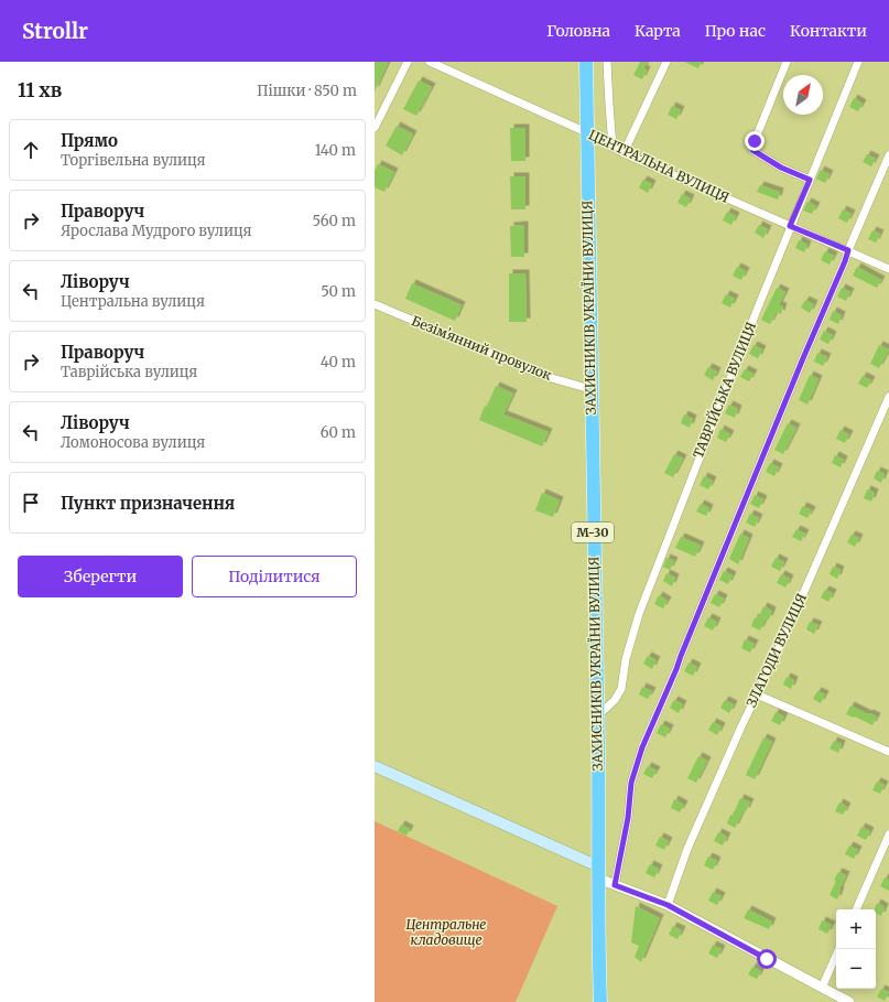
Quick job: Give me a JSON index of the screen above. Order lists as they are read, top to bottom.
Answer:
{
  "streets": {
    "highway": ["ЗАХИСНИКІВ УКРАЇНИ ВУЛИЦЯ", "М-30"],
    "street": [
      "ЦЕНТРАЛЬНА ВУЛИЦЯ",
      "Безімʼянний провулок",
      "ТАВРІЙСЬКА ВУЛИЦЯ",
      "ЗЛАГОДИ ВУЛИЦЯ"
    ]
  },
  "crossings": [
    ["ЦЕНТРАЛЬНА ВУЛИЦЯ", "ЗАХИСНИКІВ УКРАЇНИ ВУЛИЦЯ"],
    ["ЦЕНТРАЛЬНА ВУЛИЦЯ", "ТАВРІЙСЬКА ВУЛИЦЯ"],
    ["ЗАХИСНИКІВ УКРАЇНИ ВУЛИЦЯ", "Безімʼянний провулок"],
    ["ЗАХИСНИКІВ УКРАЇНИ ВУЛИЦЯ", "ТАВРІЙСЬКА ВУЛИЦЯ"]
  ],
  "parks": ["Центральне кладовище"],
  "north": "top right",
  "page": {
    "header": "Strollr",
    "nav": [
      "Головна",
      "Карта",
      "Про нас",
      "Контакти"
    ],
    "heading": ["11 хв", "Пішки · 850 m"],
    "list": [
      ["Прямо", "Торгівельна вулиця", "140 m"],
      ["Праворуч", "Ярослава Мудрого вулиця", "560 m"],
      ["Ліворуч", "Центральна вулиця", "50 m"],
      ["Праворуч", "Таврійська вулиця", "40 m"],
      ["Ліворуч", "Ломоносова вулиця", "60 m"],
      "Пункт призначення"
    ],
    "buttons": ["Зберегти", "Поділитися"],
    "map_buttons": ["+", "−"]
  }
}
